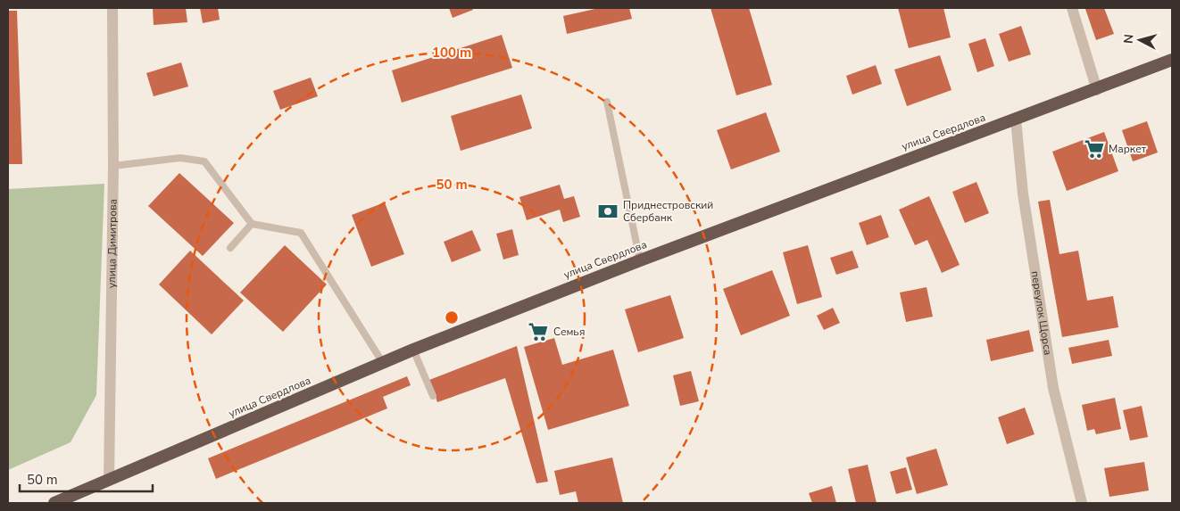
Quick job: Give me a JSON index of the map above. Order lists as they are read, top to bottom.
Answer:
{
  "streets": {
    "highway": ["улица Свердлова"],
    "street": ["улица Димитрова", "переулок Щорса"]
  },
  "crossings": [
    ["улица Свердлова", "улица Димитрова"],
    ["улица Свердлова", "переулок Щорса"]
  ],
  "places": {
    "supermarket": ["Маркет", "Семья"],
    "bank": ["Приднестровский Сбербанк"]
  },
  "scale_bar": "50 m",
  "north": "left",
  "rings": ["100 m", "50 m"]
}
